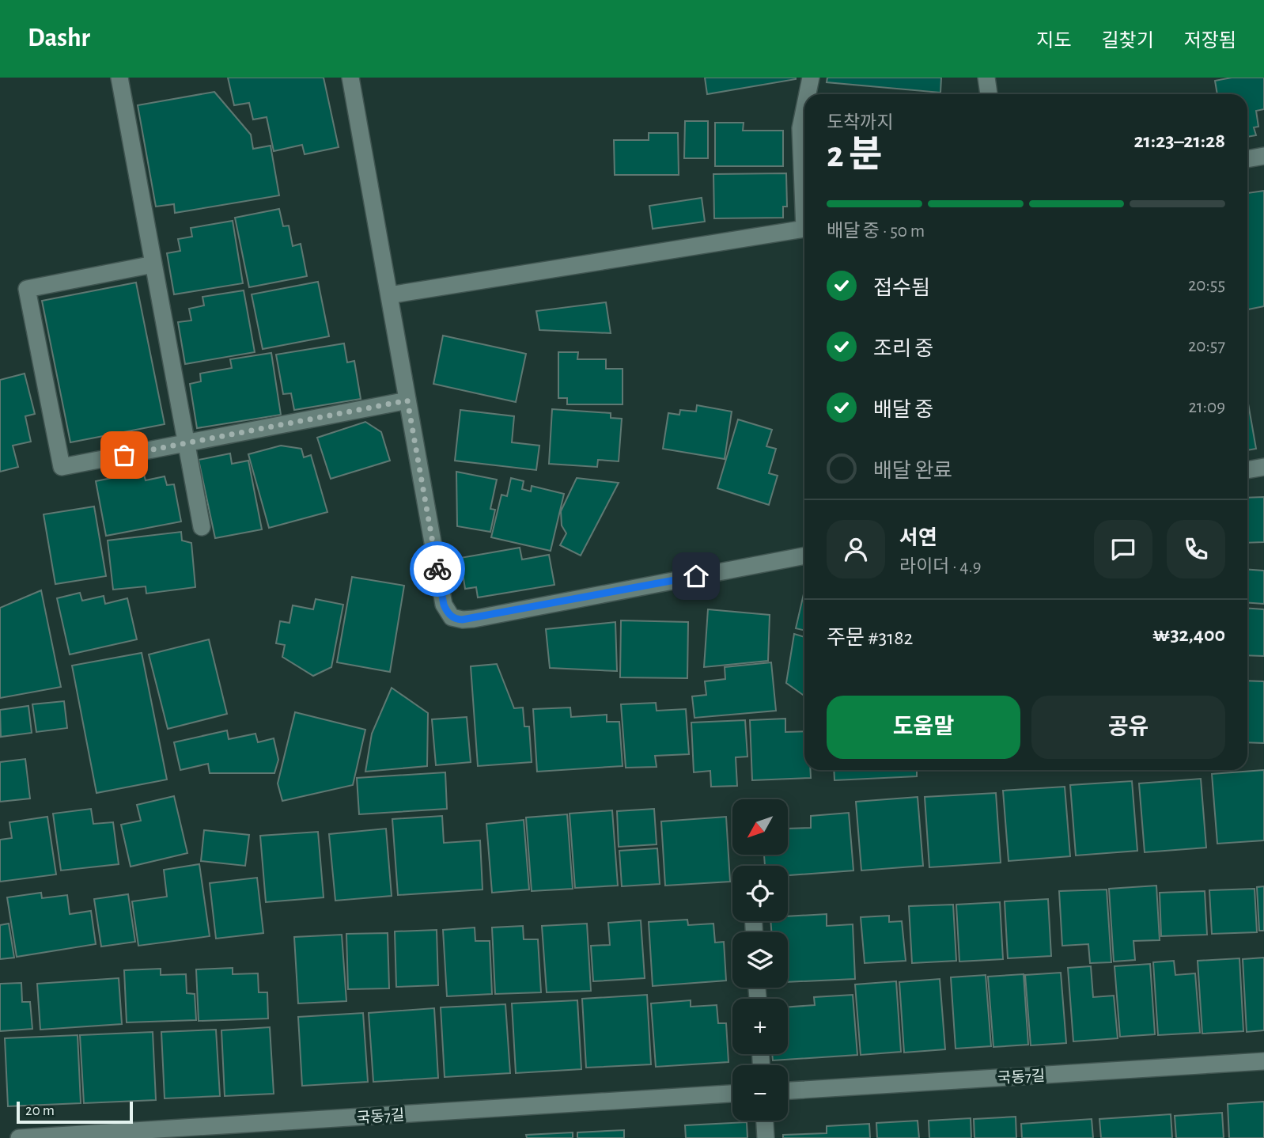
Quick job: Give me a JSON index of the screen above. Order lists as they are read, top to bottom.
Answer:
{
  "streets": {
    "street": ["국동7길"]
  },
  "scale_bar": "20 m",
  "north": "bottom left",
  "page": {
    "header": "Dashr",
    "nav": ["지도", "길찾기", "저장됨"],
    "heading": ["2 분", "도착까지", "21:23–21:28"],
    "panel": [
      "서연",
      "라이더 · 4.9",
      "주문 #3182",
      "₩32,400"
    ],
    "bar": "배달 중 · 50 m",
    "list": [
      ["접수됨", "20:55"],
      ["조리 중", "20:57"],
      ["배달 중", "21:09"],
      "배달 완료"
    ],
    "buttons": ["도움말", "공유"],
    "map_buttons": ["+", "−"],
    "scale": "20 m"
  }
}
